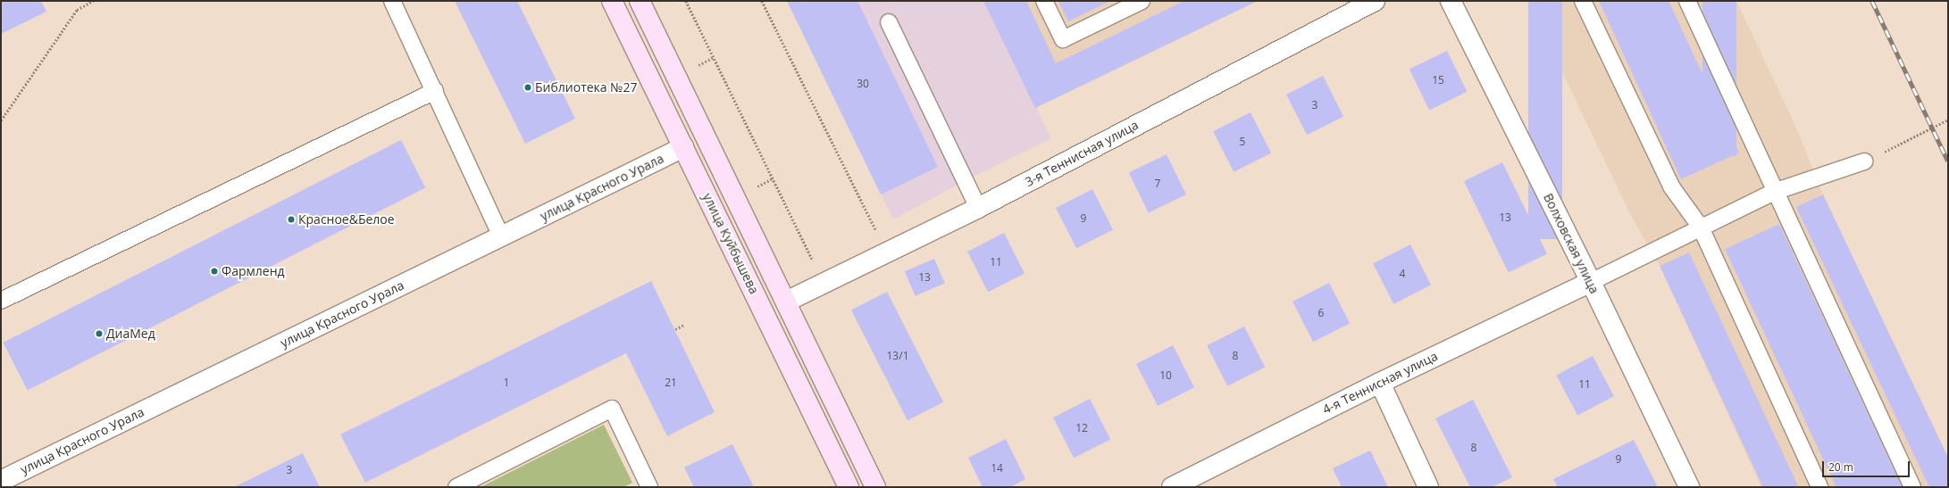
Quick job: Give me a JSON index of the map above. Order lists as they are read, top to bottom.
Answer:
{
  "streets": {
    "main road": ["улица Куйбышева"],
    "street": [
      "3-я Теннисная улица",
      "улица Красного Урала",
      "Волховская улица",
      "4-я Теннисная улица"
    ]
  },
  "crossings": [
    ["3-я Теннисная улица", "улица Куйбышева"],
    ["улица Красного Урала", "улица Куйбышева"],
    ["Волховская улица", "4-я Теннисная улица"]
  ],
  "places": [
    "Библиотека №27",
    "Красное&Белое",
    "Фармленд",
    "ДиаМед"
  ],
  "house_numbers": [
    "15",
    "30",
    "3",
    "5",
    "7",
    "13",
    "9",
    "11",
    "4",
    "13",
    "6",
    "13/1",
    "8",
    "10",
    "1",
    "21",
    "11",
    "12",
    "8",
    "9",
    "14",
    "3"
  ],
  "scale_bar": "20 m"
}
